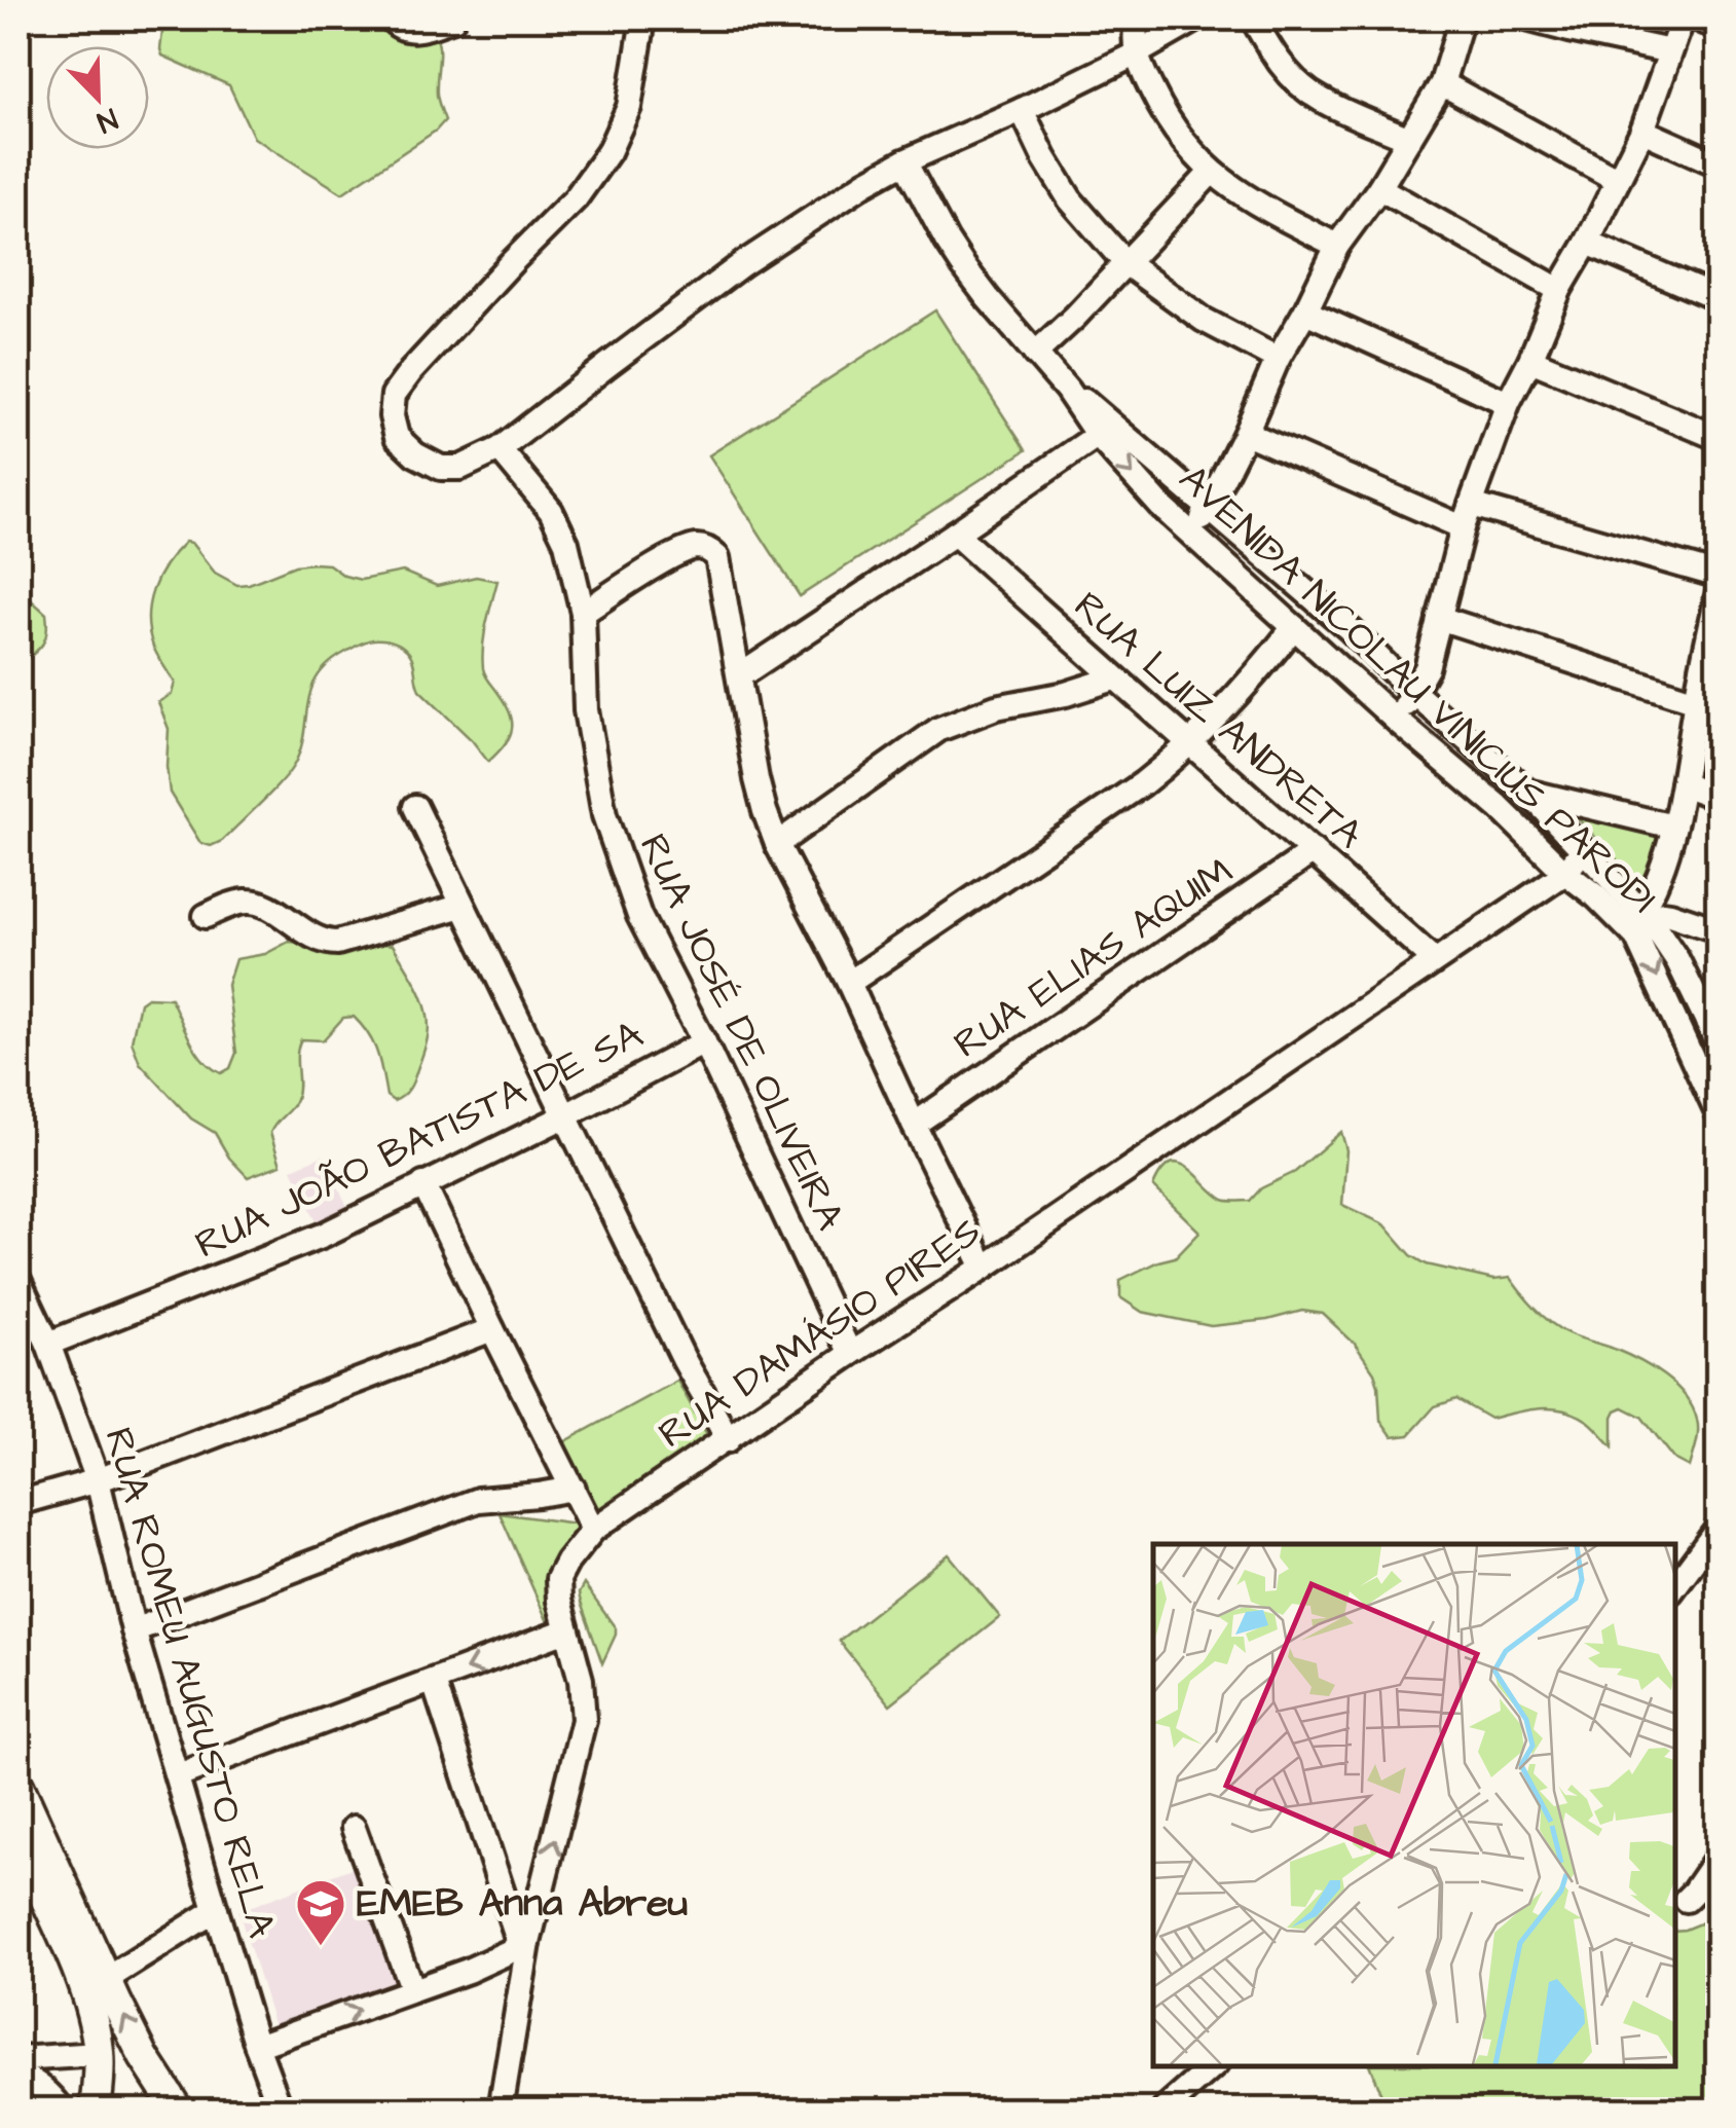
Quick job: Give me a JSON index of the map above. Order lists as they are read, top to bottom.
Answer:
{
  "streets": {
    "street": [
      "AVENIDA NICOLAU VINICIUS PARODI",
      "RUA LUIZ ANDRETA",
      "RUA ELIAS AQUIM",
      "RUA JOSÉ DE OLIVEIRA",
      "RUA JOÃO BATISTA DE SA",
      "RUA DAMÁSIO PIRES",
      "RUA ROMEU AUGUSTO RELA"
    ]
  },
  "crossings": [
    ["AVENIDA NICOLAU VINICIUS PARODI", "RUA DAMÁSIO PIRES"],
    ["RUA LUIZ ANDRETA", "RUA ELIAS AQUIM"],
    ["RUA LUIZ ANDRETA", "RUA DAMÁSIO PIRES"],
    ["RUA JOSÉ DE OLIVEIRA", "RUA JOÃO BATISTA DE SA"],
    ["RUA JOSÉ DE OLIVEIRA", "RUA DAMÁSIO PIRES"],
    ["RUA JOÃO BATISTA DE SA", "RUA ROMEU AUGUSTO RELA"]
  ],
  "places": {
    "school or university": ["EMEB Anna Abreu"]
  },
  "north": "bottom right"
}
